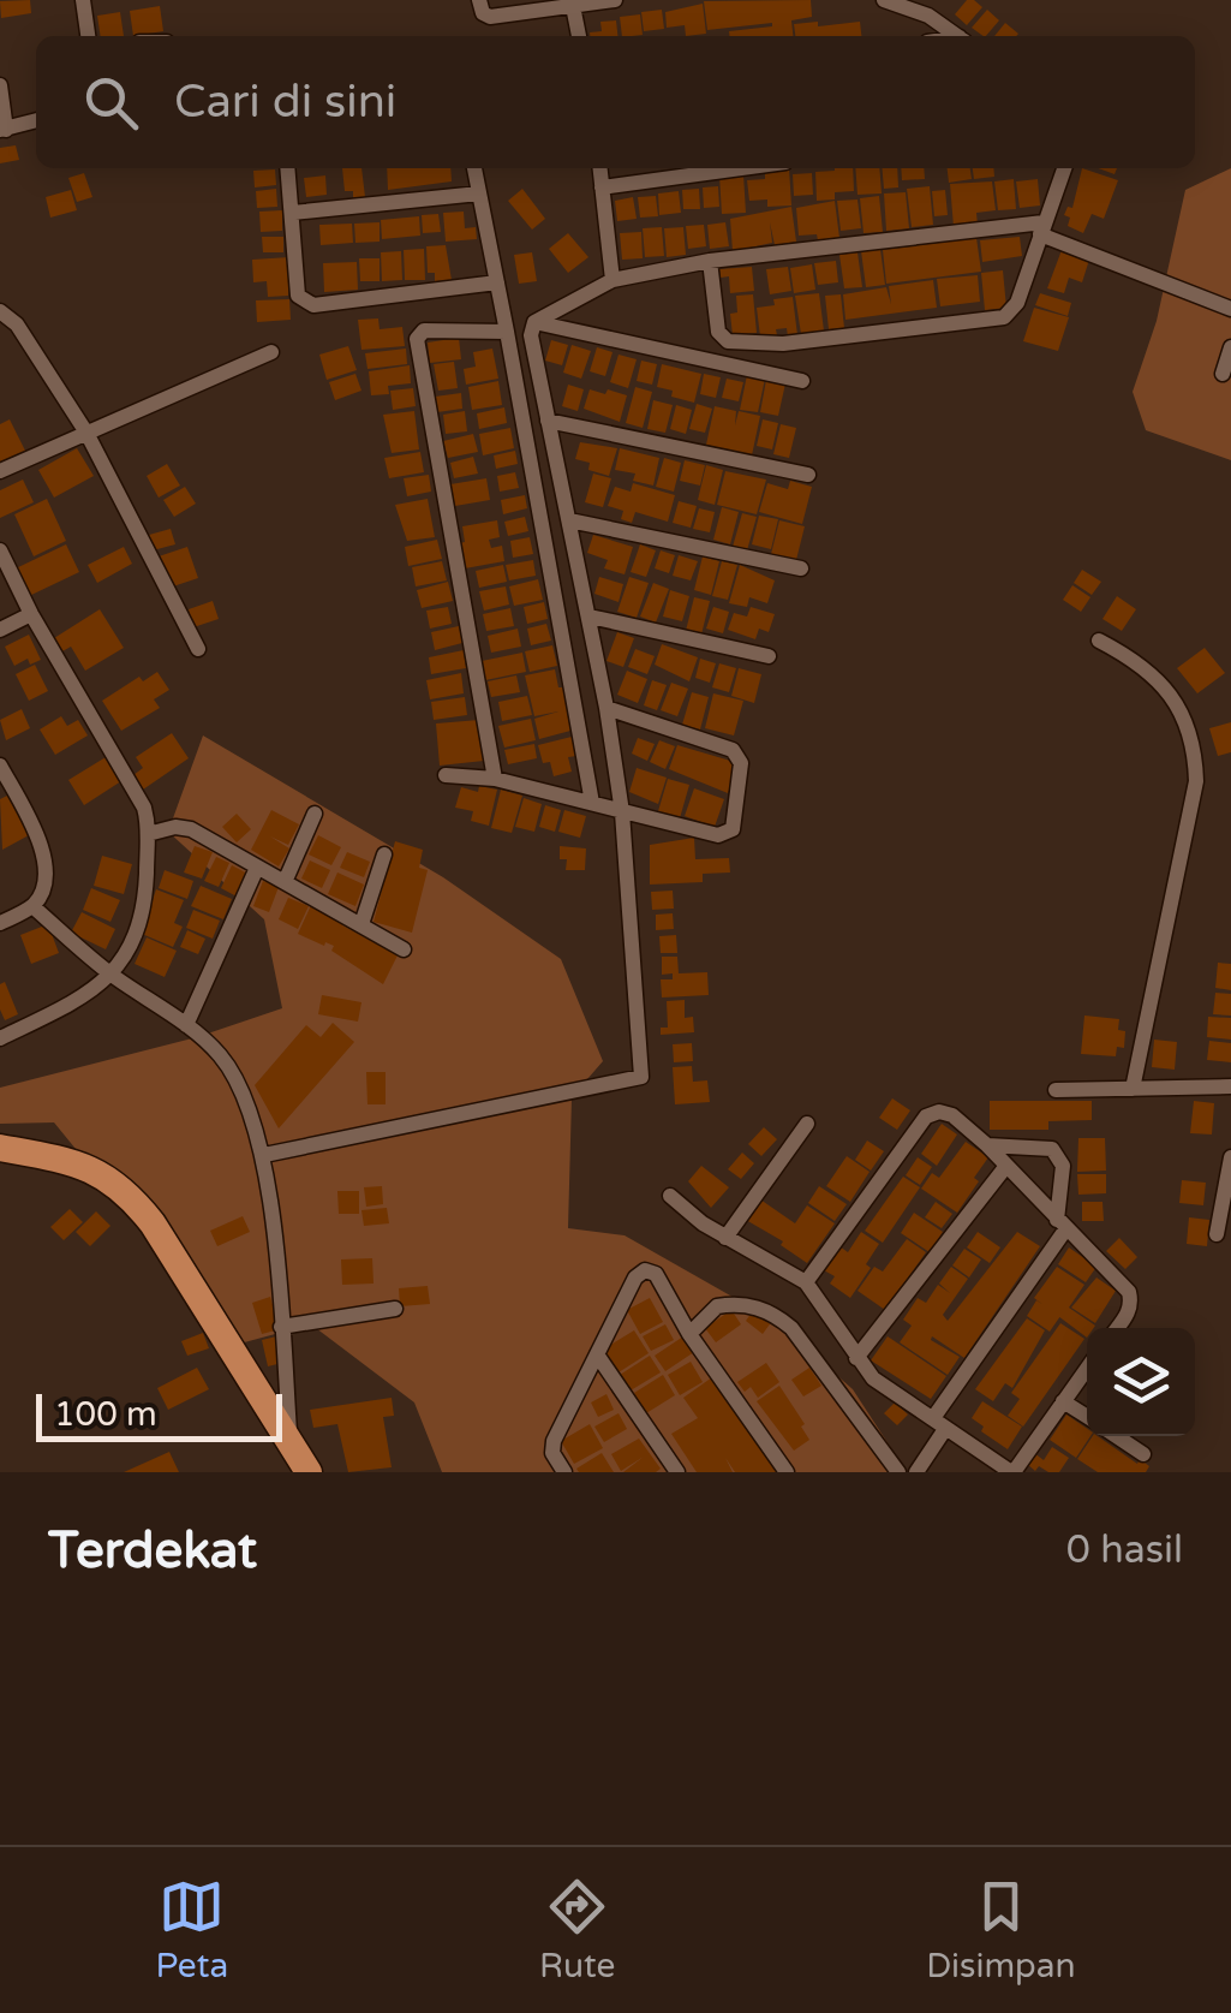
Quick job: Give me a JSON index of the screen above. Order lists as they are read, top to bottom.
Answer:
{
  "scale_bar": "100 m",
  "page": {
    "search": "Cari di sini",
    "scale": "100 m",
    "heading": ["Terdekat", "0 hasil"],
    "nav": ["Peta", "Rute", "Disimpan"]
  }
}
